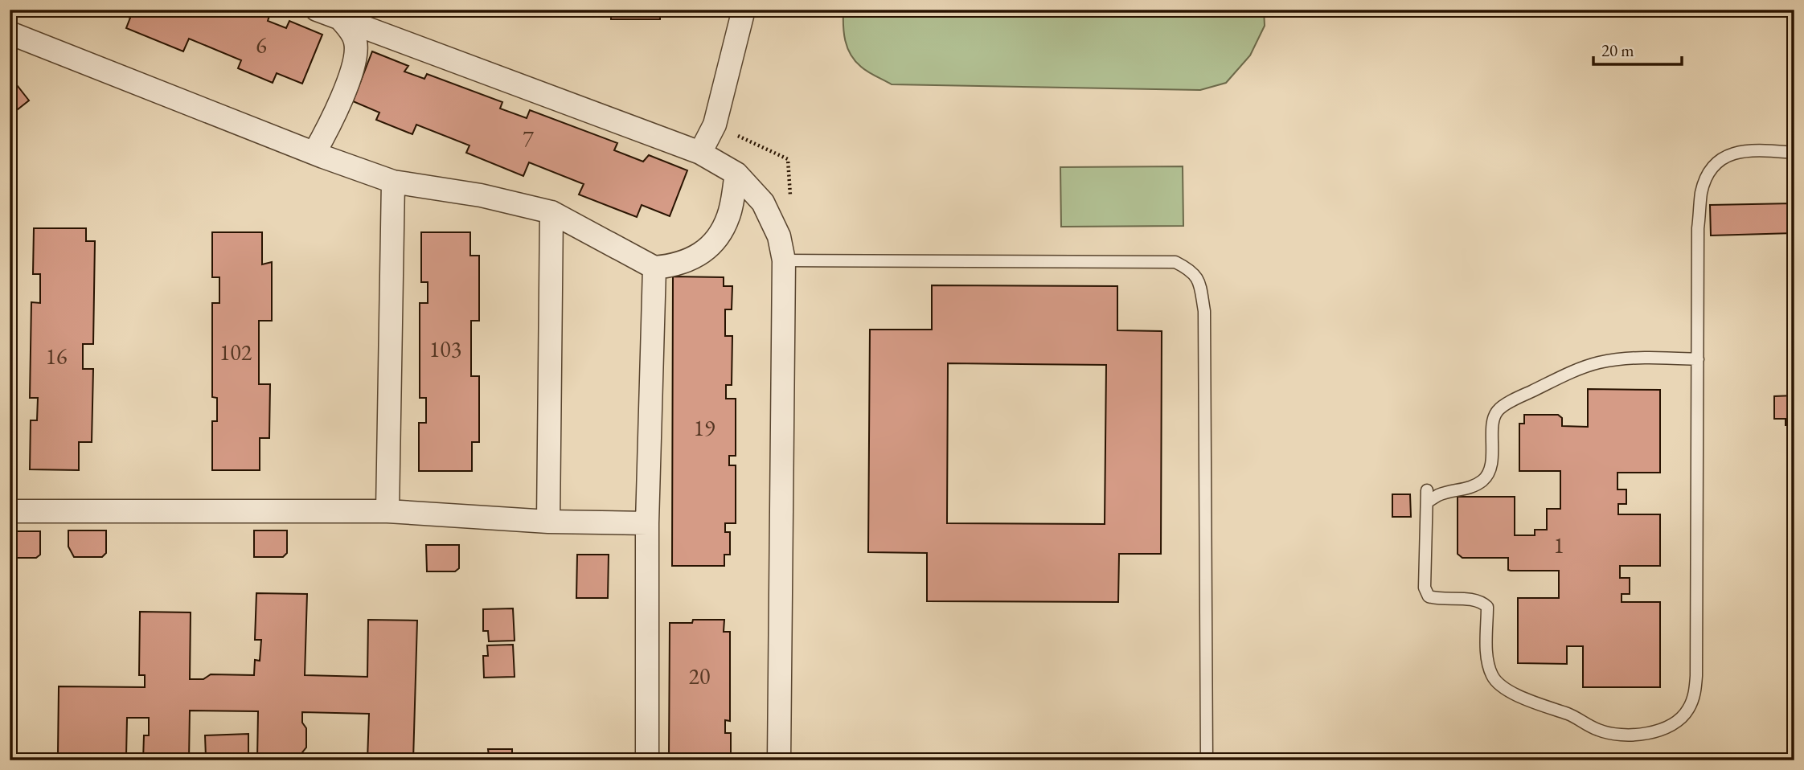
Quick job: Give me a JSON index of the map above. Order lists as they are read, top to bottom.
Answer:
{
  "house_numbers": [
    "6",
    "7",
    "103",
    "102",
    "16",
    "19",
    "1",
    "20"
  ],
  "scale_bar": "20 m"
}
